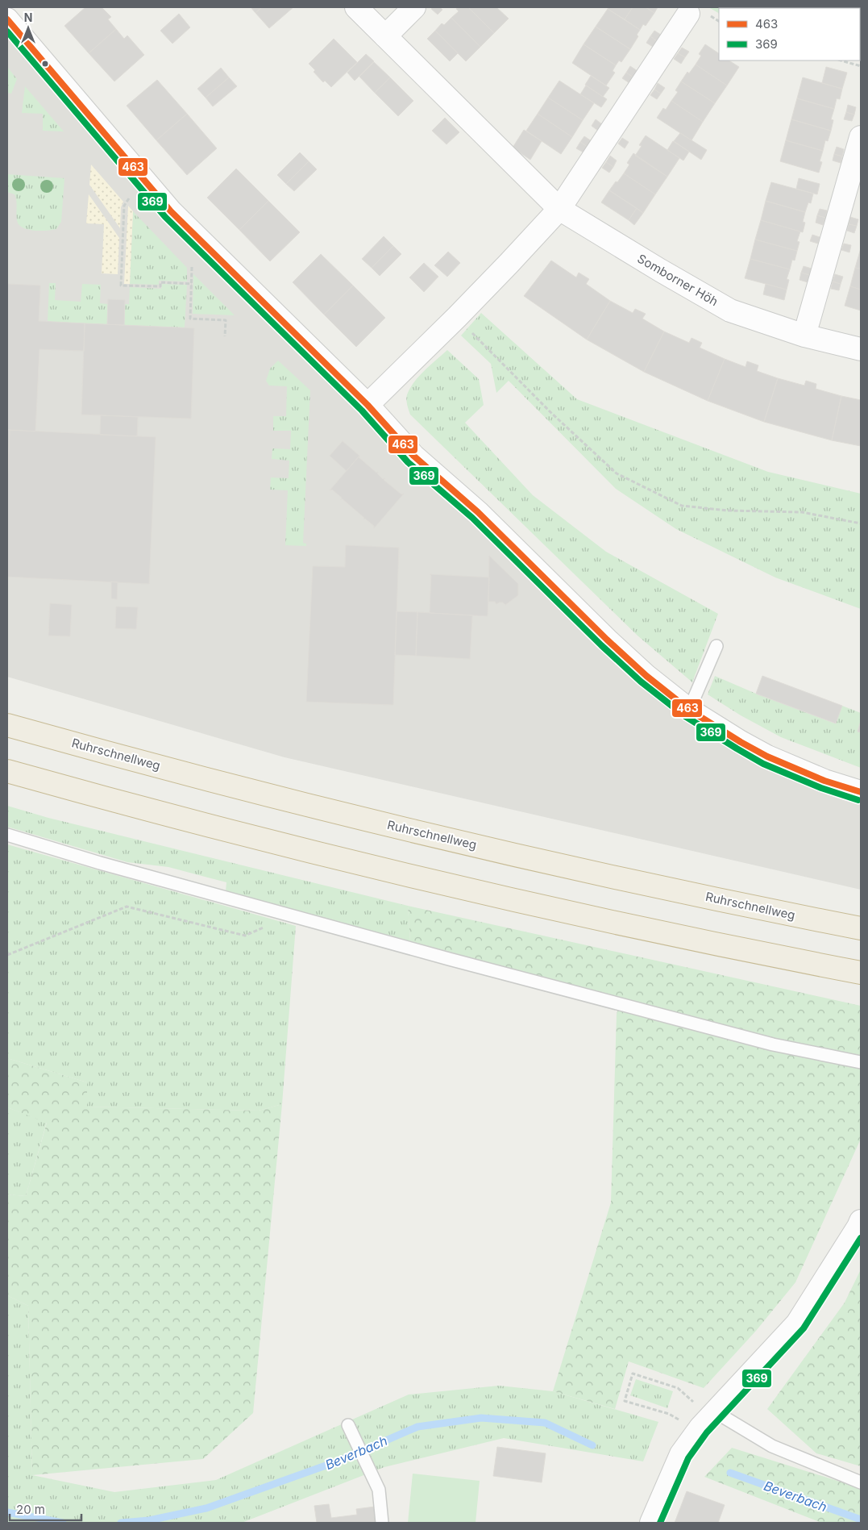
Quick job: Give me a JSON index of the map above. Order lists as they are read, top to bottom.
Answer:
{
  "streets": {
    "highway": ["Ruhrschnellweg"],
    "street": ["Somborner Höh"]
  },
  "water": ["Beverbach"],
  "lines": ["transit line 463", "transit line 369"],
  "legend": ["463", "369"],
  "scale_bar": "20 m",
  "north": "top"
}
